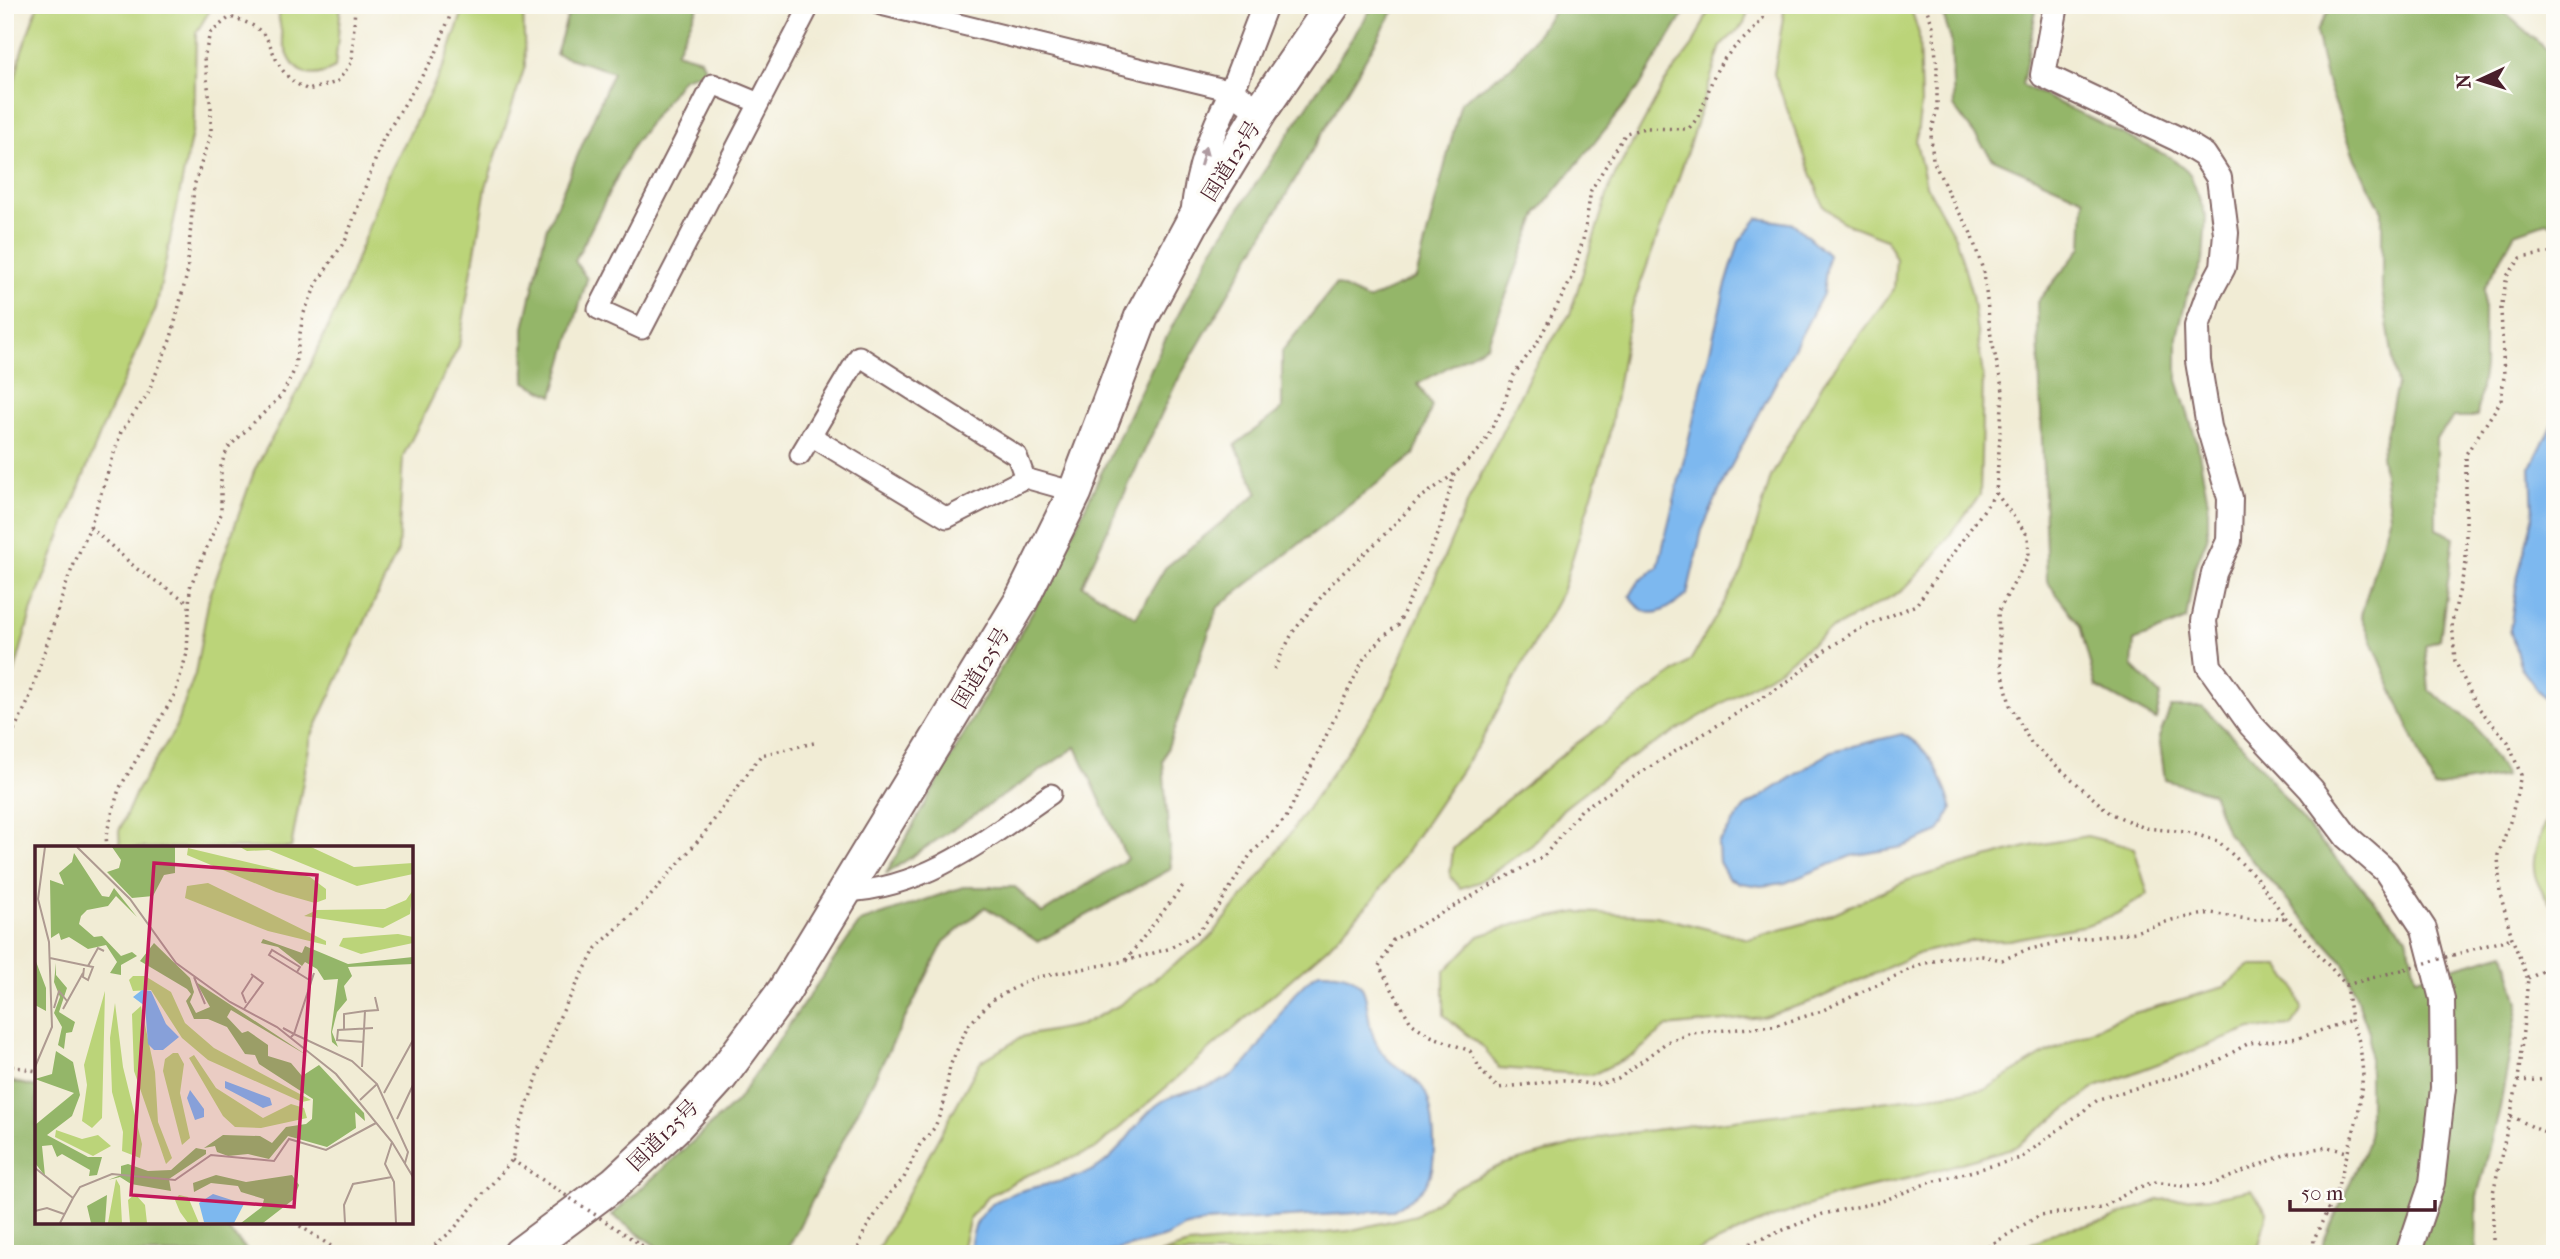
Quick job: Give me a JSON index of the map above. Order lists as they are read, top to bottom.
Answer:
{
  "streets": {
    "highway": ["国道125号"]
  },
  "scale_bar": "50 m",
  "north": "left"
}
